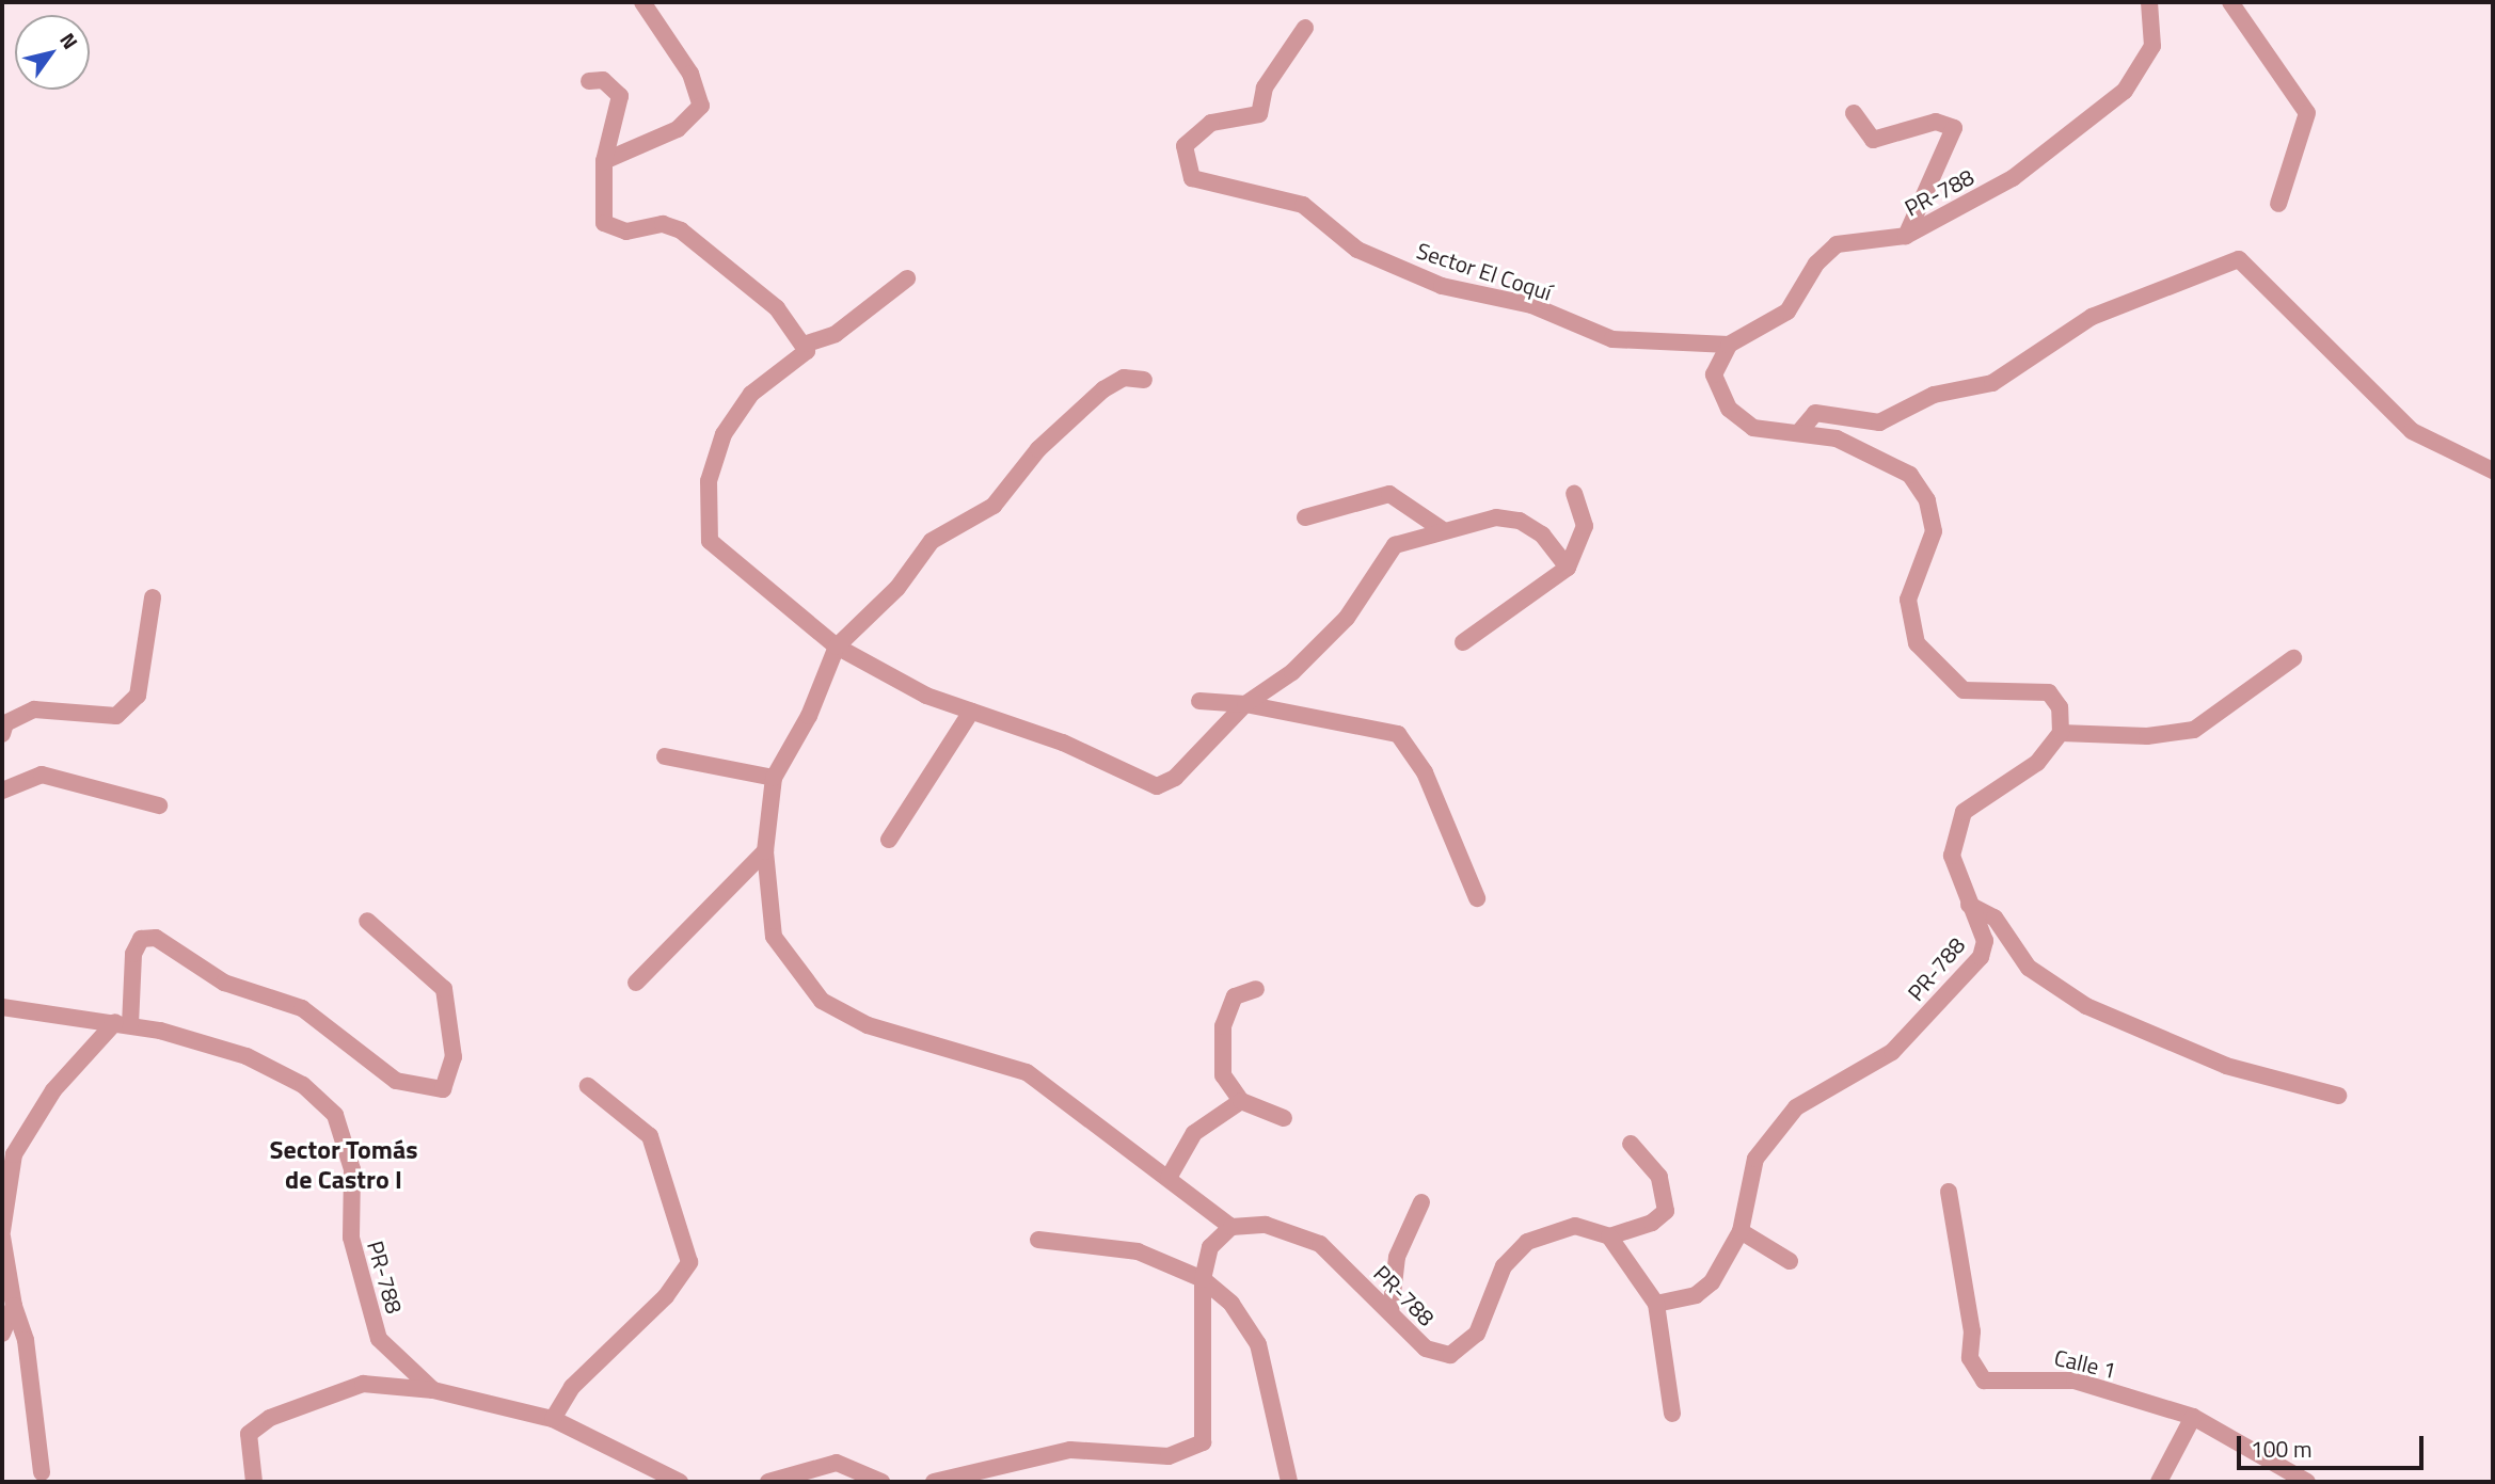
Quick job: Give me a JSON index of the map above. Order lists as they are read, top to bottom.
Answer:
{
  "streets": {
    "street": ["PR-788", "Sector El Coquí", "Calle 1"]
  },
  "crossings": [
    ["PR-788", "Sector El Coquí"]
  ],
  "districts": ["Sector Tomás de Castro I"],
  "scale_bar": "100 m",
  "north": "top right"
}
